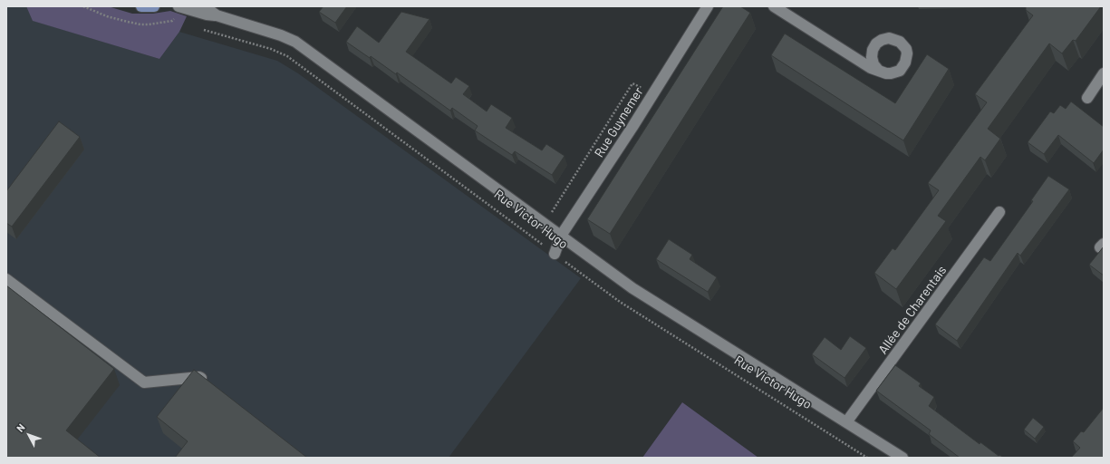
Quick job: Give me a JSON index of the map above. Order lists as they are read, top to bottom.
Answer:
{
  "streets": {
    "street": ["Rue Guynemer", "Rue Victor Hugo", "Allée de Charentais"]
  },
  "crossings": [
    ["Rue Guynemer", "Rue Victor Hugo"],
    ["Rue Victor Hugo", "Allée de Charentais"]
  ],
  "north": "top left"
}
